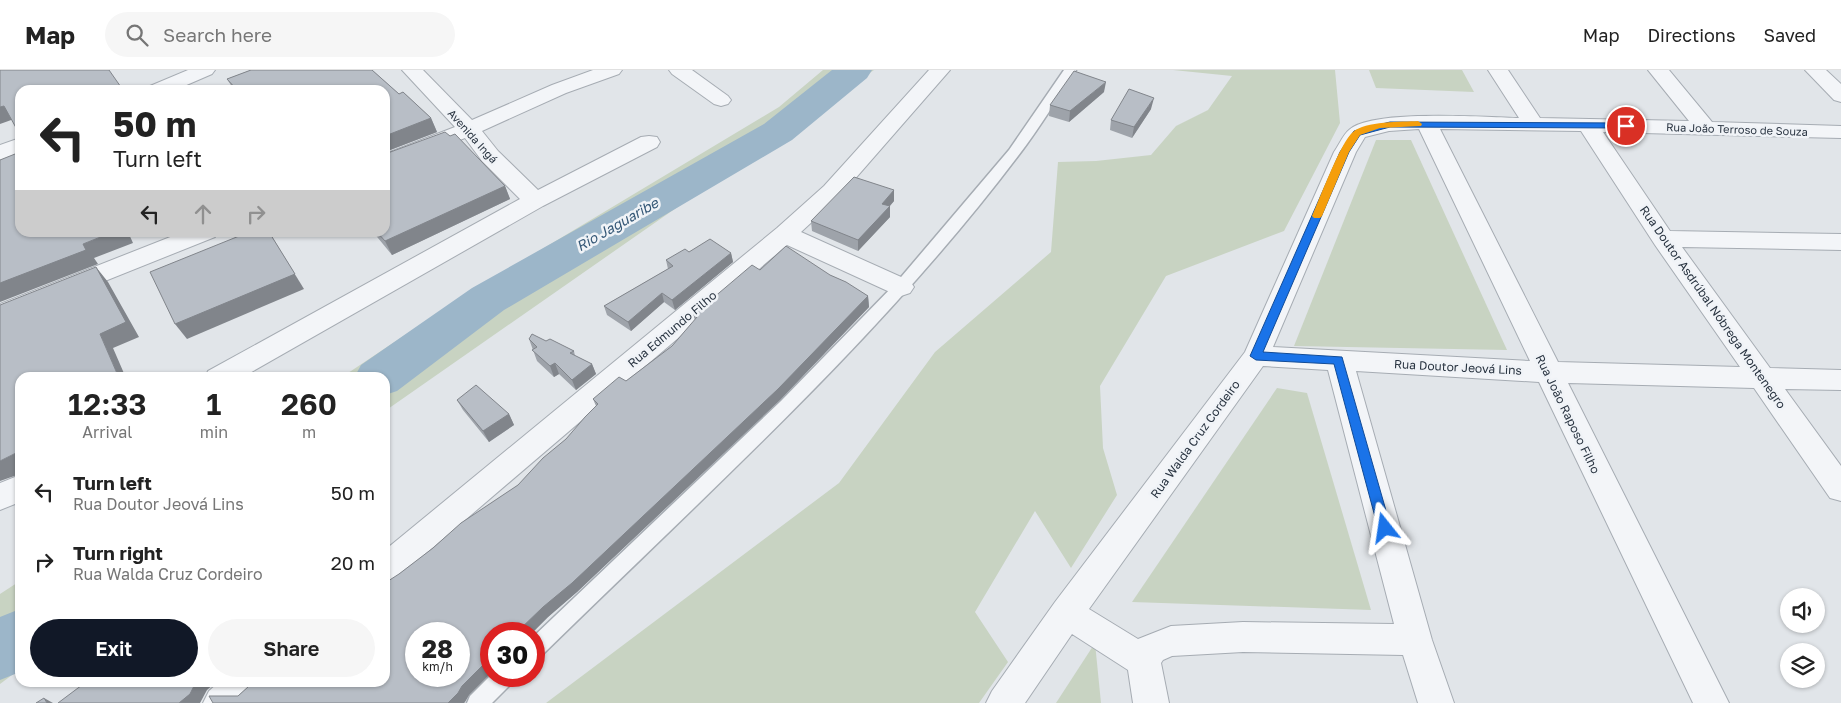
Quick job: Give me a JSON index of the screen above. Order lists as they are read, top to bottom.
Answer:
{
  "streets": {
    "street": [
      "Rua João Terroso de Souza",
      "Avenida Ingá",
      "Rua Doutor Asdrúbal Nóbrega Montenegro",
      "Rua Edmundo Filho",
      "Rua Doutor Jeová Lins",
      "Rua João Raposo Filho",
      "Rua Walda Cruz Cordeiro"
    ]
  },
  "crossings": [
    ["Rua João Terroso de Souza", "Rua Doutor Asdrúbal Nóbrega Montenegro"],
    ["Rua João Terroso de Souza", "Rua João Raposo Filho"],
    ["Rua João Terroso de Souza", "Rua Walda Cruz Cordeiro"],
    ["Rua Doutor Asdrúbal Nóbrega Montenegro", "Rua Doutor Jeová Lins"],
    ["Rua Doutor Jeová Lins", "Rua João Raposo Filho"],
    ["Rua Doutor Jeová Lins", "Rua Walda Cruz Cordeiro"]
  ],
  "water": ["Rio Jaguaribe"],
  "page": {
    "header": "Map",
    "search": "Search here",
    "nav": ["Map", "Directions", "Saved"],
    "turn": ["50 m", "Turn left"],
    "eta": [
      "12:33",
      "Arrival",
      "1",
      "min",
      "260",
      "m"
    ],
    "list": [
      {
        "name": "Turn left",
        "note": "Rua Doutor Jeová Lins",
        "value": "50 m"
      },
      {
        "name": "Turn right",
        "note": "Rua Walda Cruz Cordeiro",
        "value": "20 m"
      }
    ],
    "buttons": ["Exit", "Share"],
    "speed": "28 km/h",
    "limit": "30"
  }
}
